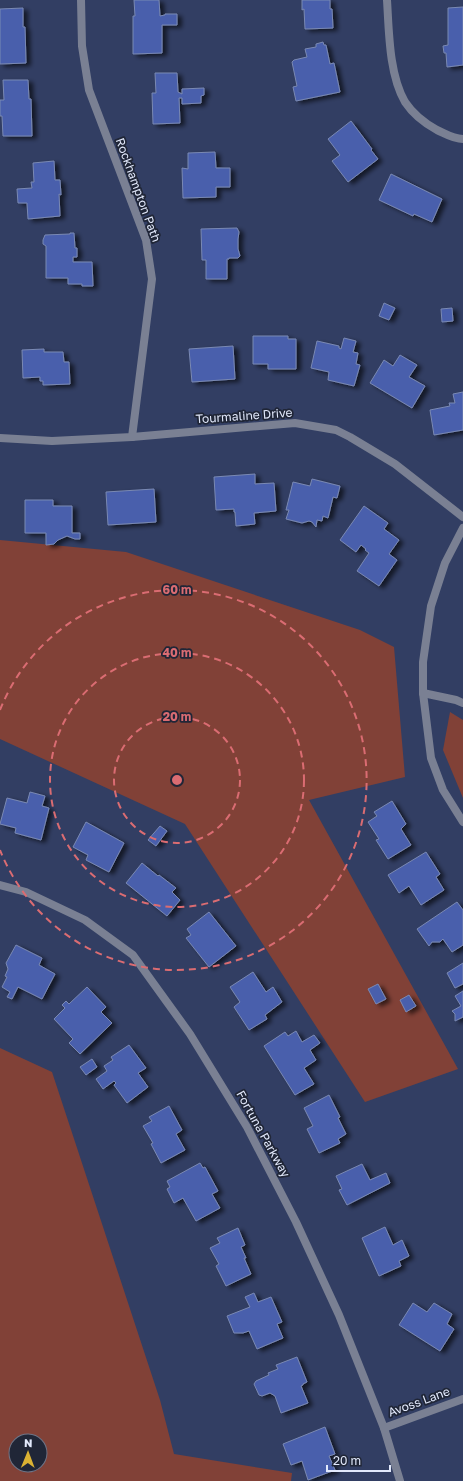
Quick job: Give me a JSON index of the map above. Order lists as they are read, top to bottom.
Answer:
{
  "streets": {
    "street": [
      "Rockhampton Path",
      "Tourmaline Drive",
      "Fortuna Parkway",
      "Avoss Lane"
    ]
  },
  "crossings": [
    ["Rockhampton Path", "Tourmaline Drive"],
    ["Fortuna Parkway", "Avoss Lane"]
  ],
  "scale_bar": "20 m",
  "north": "top",
  "rings": ["60 m", "40 m", "20 m"]
}
